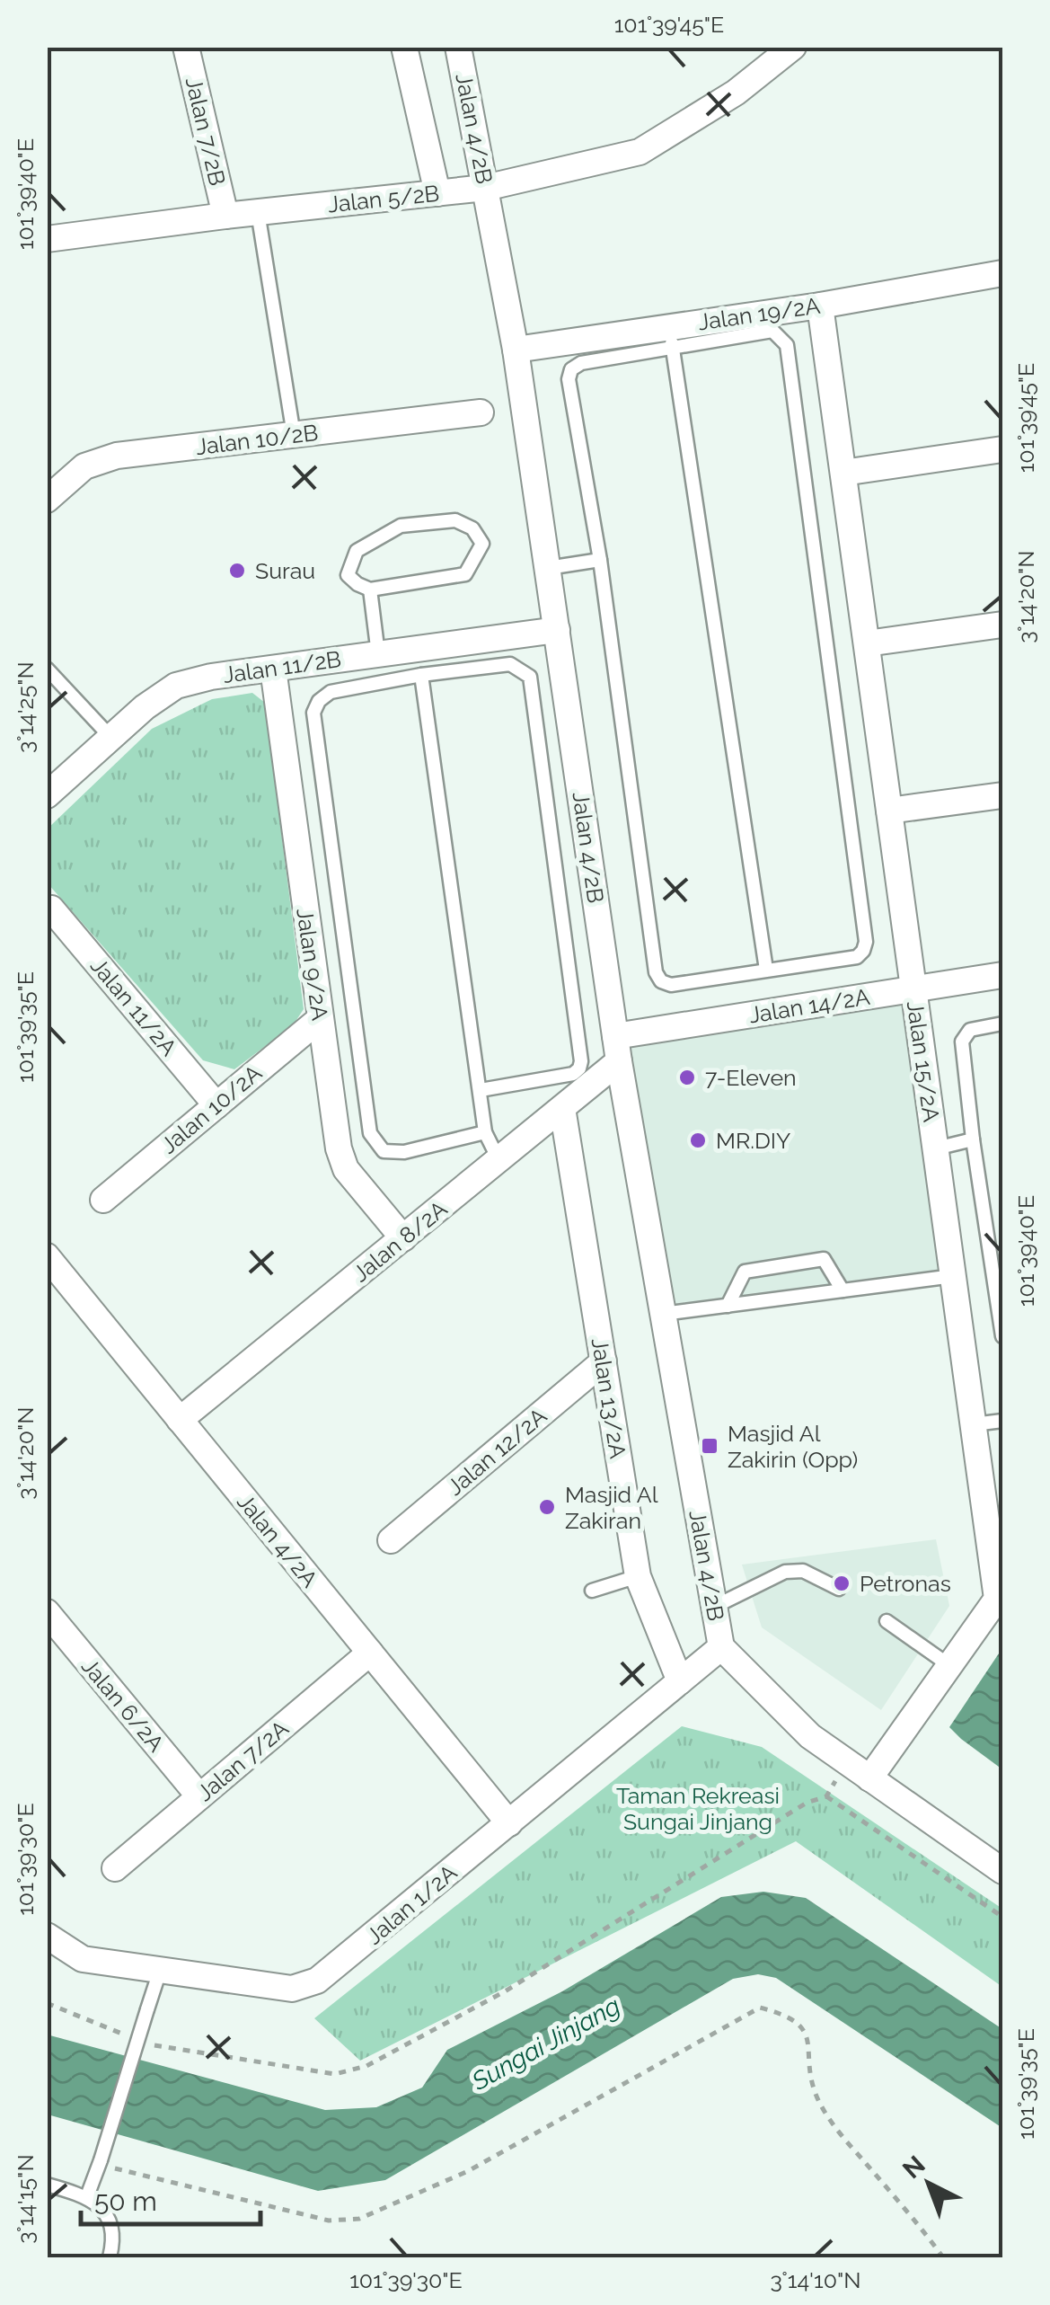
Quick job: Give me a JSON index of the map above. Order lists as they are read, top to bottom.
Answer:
{
  "streets": {
    "street": [
      "Jalan 4/2B",
      "Jalan 7/2B",
      "Jalan 5/2B",
      "Jalan 19/2A",
      "Jalan 10/2B",
      "Jalan 11/2B",
      "Jalan 9/2A",
      "Jalan 14/2A",
      "Jalan 11/2A",
      "Jalan 15/2A",
      "Jalan 10/2A",
      "Jalan 8/2A",
      "Jalan 13/2A",
      "Jalan 12/2A",
      "Jalan 4/2A",
      "Jalan 6/2A",
      "Jalan 7/2A",
      "Jalan 1/2A"
    ]
  },
  "crossings": [
    ["Jalan 4/2B", "Jalan 5/2B"],
    ["Jalan 4/2B", "Jalan 19/2A"],
    ["Jalan 4/2B", "Jalan 11/2B"],
    ["Jalan 4/2B", "Jalan 14/2A"],
    ["Jalan 4/2B", "Jalan 8/2A"],
    ["Jalan 4/2B", "Jalan 1/2A"],
    ["Jalan 7/2B", "Jalan 5/2B"],
    ["Jalan 19/2A", "Jalan 15/2A"],
    ["Jalan 11/2B", "Jalan 9/2A"],
    ["Jalan 9/2A", "Jalan 10/2A"],
    ["Jalan 9/2A", "Jalan 8/2A"],
    ["Jalan 14/2A", "Jalan 15/2A"],
    ["Jalan 14/2A", "Jalan 8/2A"],
    ["Jalan 11/2A", "Jalan 10/2A"],
    ["Jalan 8/2A", "Jalan 13/2A"],
    ["Jalan 8/2A", "Jalan 4/2A"],
    ["Jalan 13/2A", "Jalan 12/2A"],
    ["Jalan 13/2A", "Jalan 1/2A"],
    ["Jalan 4/2A", "Jalan 7/2A"],
    ["Jalan 4/2A", "Jalan 1/2A"],
    ["Jalan 6/2A", "Jalan 7/2A"]
  ],
  "water": ["Sungai Jinjang"],
  "parks": ["Taman Rekreasi Sungai Jinjang"],
  "places": {
    "other": [
      "Surau",
      "7-Eleven",
      "MR.DIY",
      "Masjid Al Zakiran",
      "Petronas"
    ],
    "transit": ["Masjid Al Zakirin (Opp)"]
  },
  "scale_bar": "50 m",
  "north": "top left",
  "coordinates": [
    "101°39'45\"E",
    "101°39'40\"E",
    "3°14'20\"N",
    "3°14'25\"N",
    "101°39'35\"E",
    "101°39'30\"E",
    "3°14'15\"N",
    "3°14'10\"N"
  ]
}
